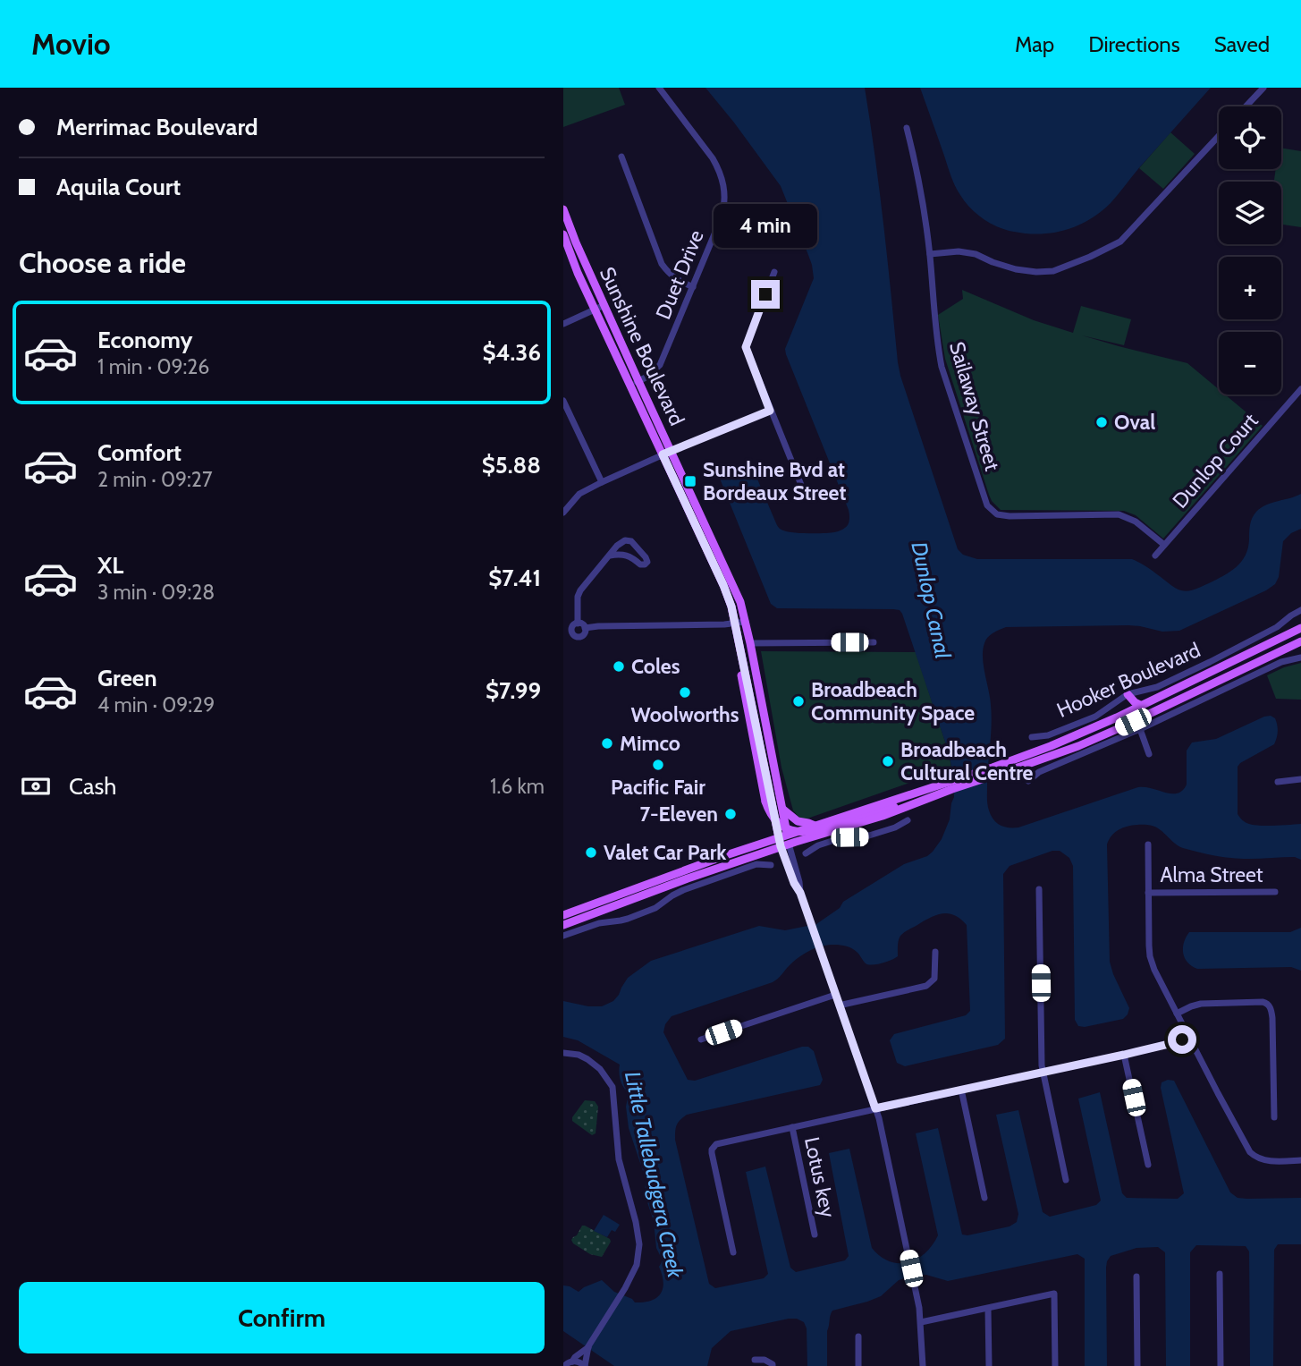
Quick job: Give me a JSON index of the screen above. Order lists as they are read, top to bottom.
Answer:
{
  "streets": {
    "main road": ["Sunshine Boulevard", "Hooker Boulevard"],
    "street": [
      "Duet Drive",
      "Sailaway Street",
      "Dunlop Court",
      "Alma Street",
      "Lotus key"
    ]
  },
  "crossings": [
    ["Duet Drive", "Sunshine Boulevard"],
    ["Sunshine Boulevard", "Hooker Boulevard"],
    ["Sailaway Street", "Dunlop Court"]
  ],
  "water": ["Dunlop Canal", "Little Tallebudgera Creek"],
  "places": {
    "other": [
      "Oval",
      "Coles",
      "Woolworths",
      "Broadbeach Community Space",
      "Mimco",
      "Broadbeach Cultural Centre",
      "Pacific Fair",
      "7-Eleven",
      "Valet Car Park"
    ],
    "transit": ["Sunshine Bvd at Bordeaux Street"]
  },
  "page": {
    "header": "Movio",
    "nav": ["Map", "Directions", "Saved"],
    "banner": ["Merrimac Boulevard", "Aquila Court"],
    "map_buttons": ["+", "−"],
    "bubble": "4 min",
    "heading": "Choose a ride",
    "list": [
      {
        "name": "Economy",
        "note": "1 min · 09:26",
        "value": "$4.36"
      },
      {
        "name": "Comfort",
        "note": "2 min · 09:27",
        "value": "$5.88"
      },
      {
        "name": "XL",
        "note": "3 min · 09:28",
        "value": "$7.41"
      },
      {
        "name": "Green",
        "note": "4 min · 09:29",
        "value": "$7.99"
      }
    ],
    "pay": ["Cash", "1.6 km"],
    "buttons": "Confirm"
  }
}
